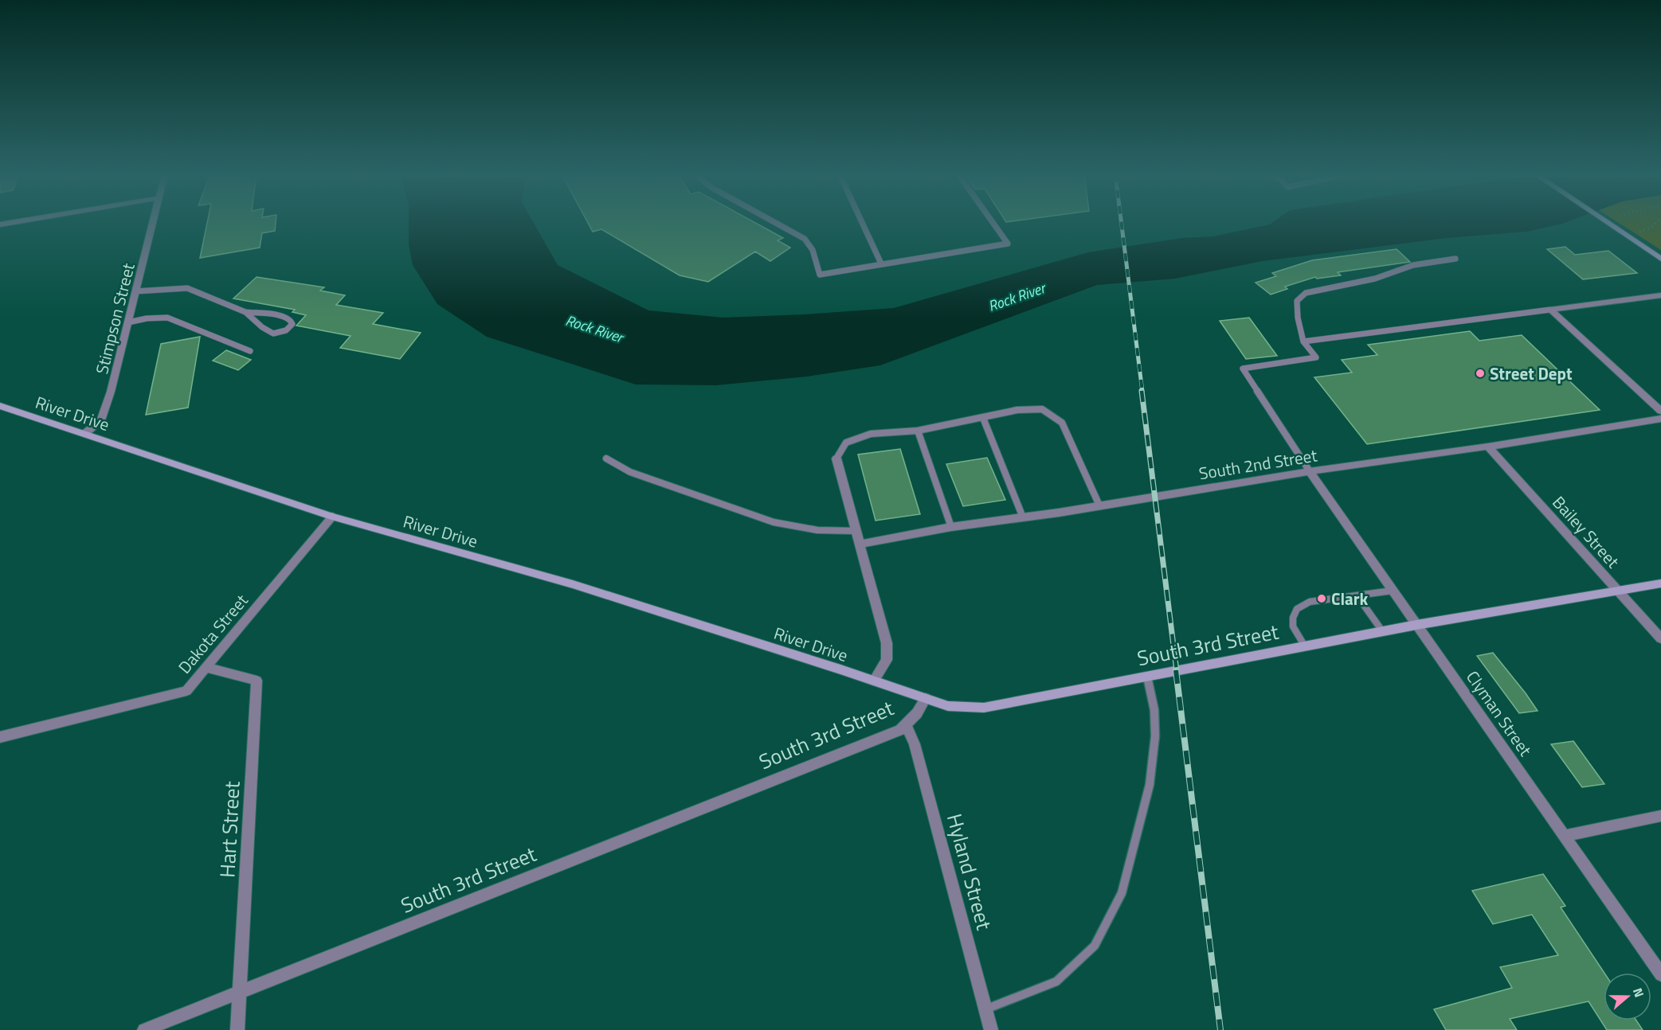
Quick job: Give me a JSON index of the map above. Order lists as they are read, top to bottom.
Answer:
{
  "streets": {
    "street": [
      "Stimpson Street",
      "River Drive",
      "South 2nd Street",
      "Bailey Street",
      "Dakota Street",
      "South 3rd Street",
      "Clyman Street",
      "Hart Street",
      "Hyland Street"
    ]
  },
  "crossings": [
    ["Stimpson Street", "River Drive"],
    ["River Drive", "Dakota Street"],
    ["River Drive", "South 3rd Street"],
    ["South 2nd Street", "Bailey Street"],
    ["South 2nd Street", "Clyman Street"],
    ["Bailey Street", "South 3rd Street"],
    ["Dakota Street", "Hart Street"],
    ["South 3rd Street", "Clyman Street"],
    ["South 3rd Street", "Hart Street"],
    ["South 3rd Street", "Hyland Street"]
  ],
  "water": ["Rock River"],
  "places": ["Street Dept", "Clark"],
  "north": "right"
}
